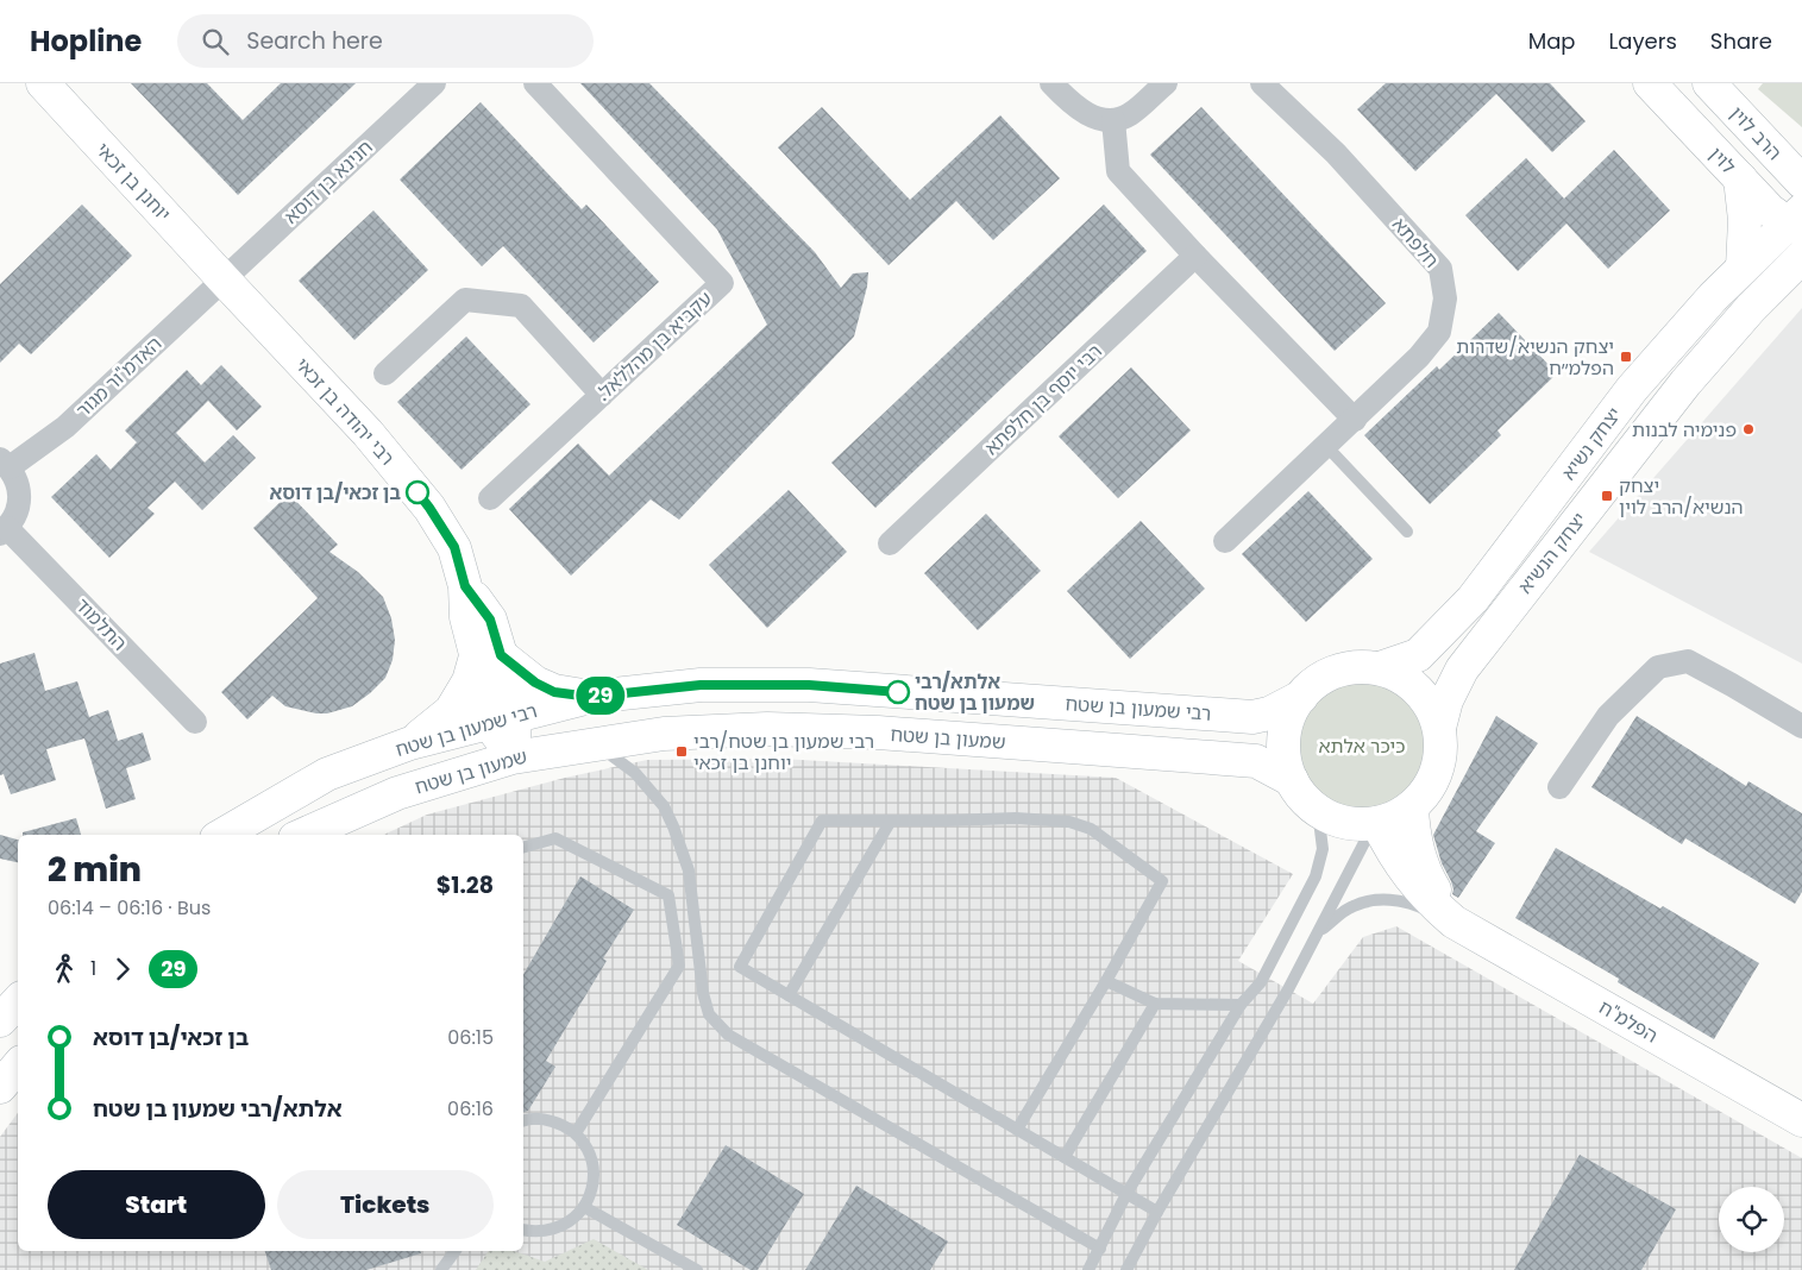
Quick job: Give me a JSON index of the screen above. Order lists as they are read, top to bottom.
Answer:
{
  "streets": {
    "street": [
      "הרב לוין",
      "לוין",
      "יוחנן בן זכאי",
      "חנינא בן דוסא",
      "חלפתא",
      ".עקביא בן מהללאל",
      "האדמ\"ור מגור",
      "רבי יוסף בן חלפתא",
      "רבי יהודה בן זכאי",
      "יצחק נשיא",
      "יצחק הנשיא",
      "התלמוד",
      "רבי שמעון בן שטח",
      "שמעון בן שטח",
      "הפלמ\"ח"
    ]
  },
  "crossings": [
    ["לוין", "יצחק נשיא"],
    ["יוחנן בן זכאי", "חנינא בן דוסא"],
    ["יוחנן בן זכאי", "האדמ\"ור מגור"],
    ["יוחנן בן זכאי", "רבי יהודה בן זכאי"],
    ["חנינא בן דוסא", "האדמ\"ור מגור"],
    ["חנינא בן דוסא", "רבי יהודה בן זכאי"],
    ["האדמ\"ור מגור", "רבי יהודה בן זכאי"],
    ["האדמ\"ור מגור", "התלמוד"],
    ["רבי יהודה בן זכאי", "רבי שמעון בן שטח"],
    ["רבי יהודה בן זכאי", "שמעון בן שטח"],
    ["יצחק נשיא", "יצחק הנשיא"],
    ["יצחק נשיא", "רבי שמעון בן שטח"],
    ["יצחק נשיא", "שמעון בן שטח"],
    ["יצחק נשיא", "הפלמ\"ח"],
    ["יצחק הנשיא", "רבי שמעון בן שטח"],
    ["יצחק הנשיא", "שמעון בן שטח"],
    ["יצחק הנשיא", "הפלמ\"ח"],
    ["רבי שמעון בן שטח", "שמעון בן שטח"],
    ["רבי שמעון בן שטח", "הפלמ\"ח"],
    ["שמעון בן שטח", "הפלמ\"ח"]
  ],
  "parks": ["כיכר אלתא"],
  "places": {
    "transit": ["יצחק הנשיא/שדרות הפלמ״ח", "יצחק הנשיא/הרב לוין", "רבי שמעון בן שטח/רבי יוחנן בן זכאי"],
    "other": ["פנימיה לבנות", "בן זכאי/בן דוסא", "אלתא/רבי שמעון בן שטח"]
  },
  "lines": ["bus line 29"],
  "page": {
    "header": "Hopline",
    "search": "Search here",
    "nav": ["Map", "Layers", "Share"],
    "on_map": "29",
    "heading": ["2 min", "06:14 – 06:16 · Bus", "$1.28"],
    "legs": ["1", "29"],
    "list": [
      {
        "name": "בן זכאי/בן דוסא",
        "value": "06:15"
      },
      {
        "name": "אלתא/רבי שמעון בן שטח",
        "value": "06:16"
      }
    ],
    "buttons": ["Start", "Tickets"]
  }
}
